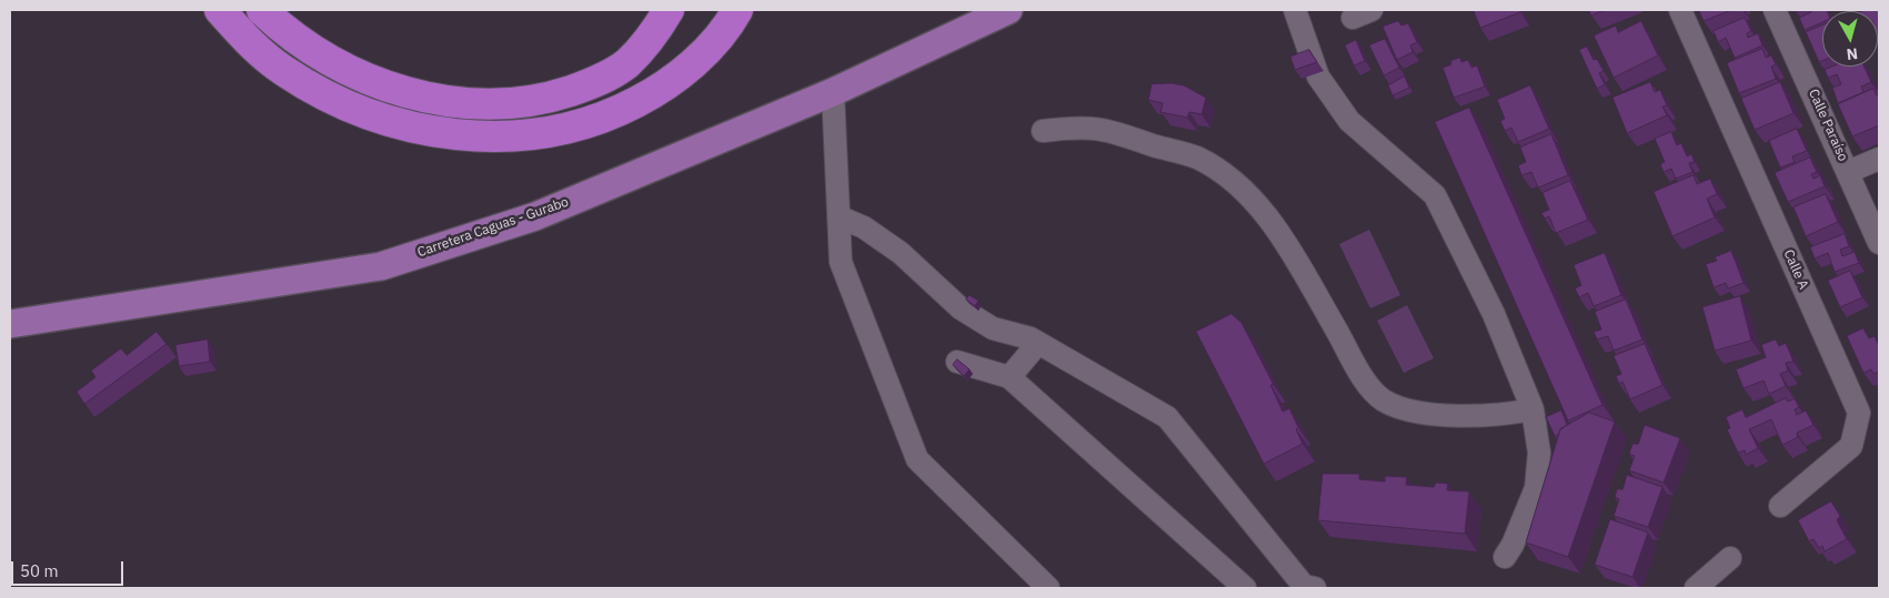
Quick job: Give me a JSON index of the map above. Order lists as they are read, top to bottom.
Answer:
{
  "streets": {
    "main road": ["Carretera Caguas - Gurabo"],
    "street": ["Calle Paraíso", "Calle A"]
  },
  "scale_bar": "50 m",
  "north": "bottom"
}
